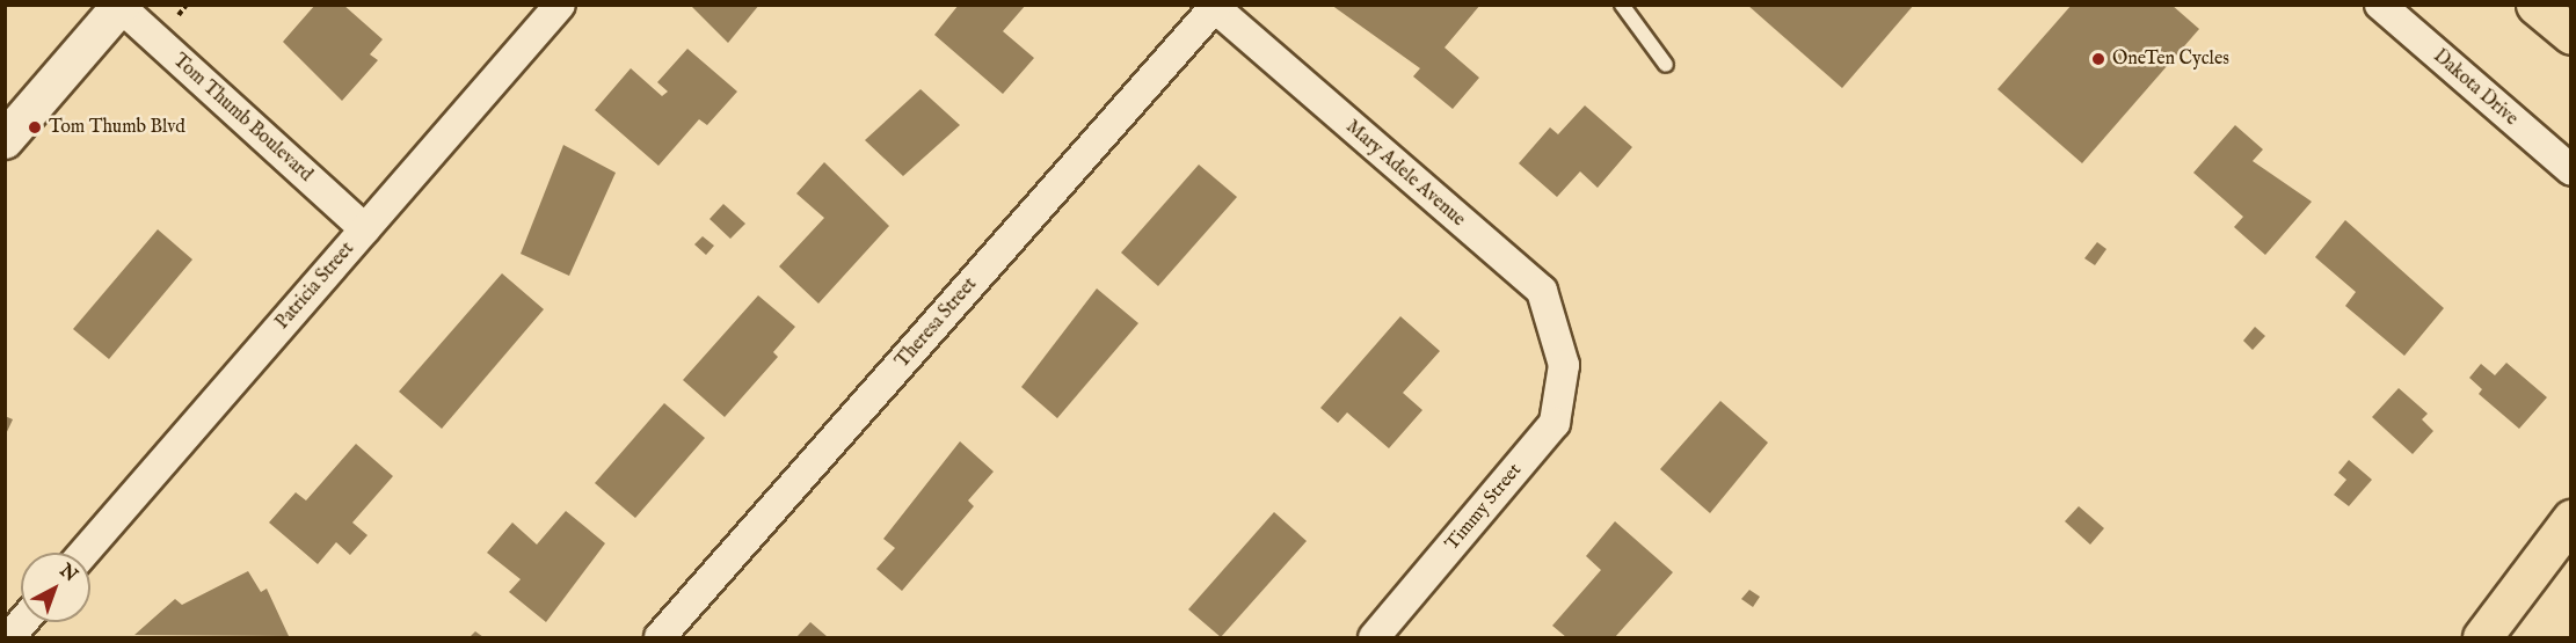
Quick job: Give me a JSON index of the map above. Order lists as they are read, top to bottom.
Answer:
{
  "streets": {
    "street": [
      "Dakota Drive",
      "Tom Thumb Boulevard",
      "Mary Adele Avenue",
      "Patricia Street",
      "Theresa Street",
      "Timmy Street"
    ]
  },
  "crossings": [
    ["Tom Thumb Boulevard", "Patricia Street"],
    ["Mary Adele Avenue", "Theresa Street"],
    ["Mary Adele Avenue", "Timmy Street"]
  ],
  "places": ["OneTen Cycles", "Tom Thumb Blvd"],
  "north": "top right"
}
